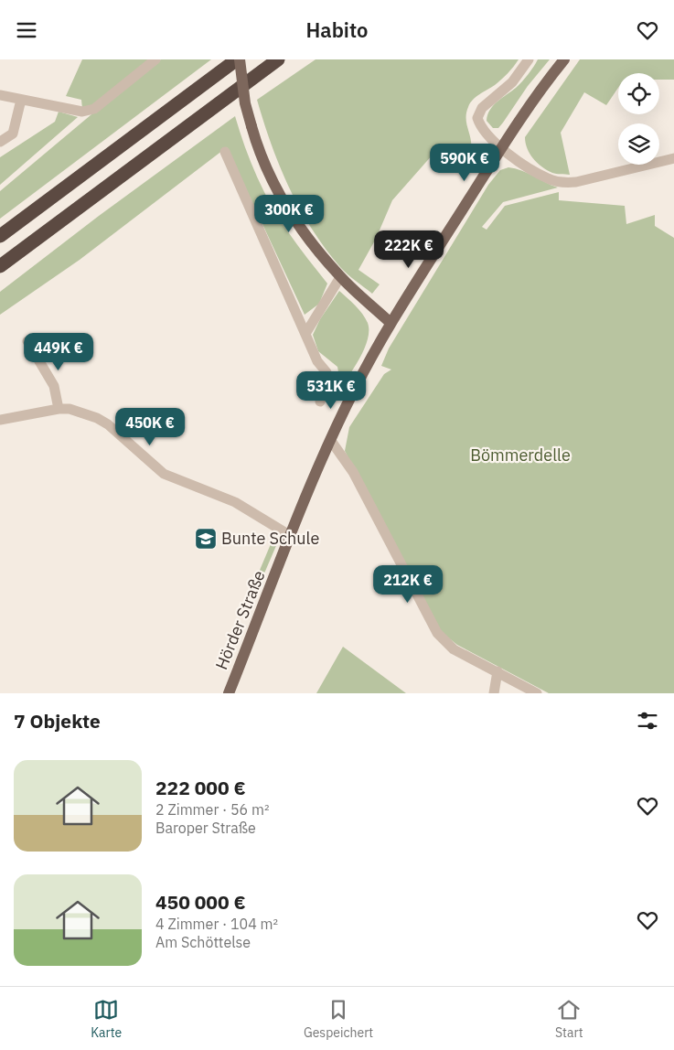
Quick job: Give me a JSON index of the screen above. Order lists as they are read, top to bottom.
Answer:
{
  "streets": {
    "main road": ["Hörder Straße"]
  },
  "parks": ["Bömmerdelle"],
  "places": {
    "school or university": ["Bunte Schule"]
  },
  "page": {
    "header": "Habito",
    "price": [
      "590K €",
      "300K €",
      "222K €",
      "449K €",
      "531K €",
      "450K €",
      "212K €"
    ],
    "heading": "7 Objekte",
    "list": [
      {
        "name": "222 000 €",
        "note": "2 Zimmer · 56 m² · Baroper Straße"
      },
      {
        "name": "450 000 €",
        "note": "4 Zimmer · 104 m² · Am Schöttelse"
      }
    ],
    "tabs": ["Karte", "Gespeichert", "Start"]
  }
}
